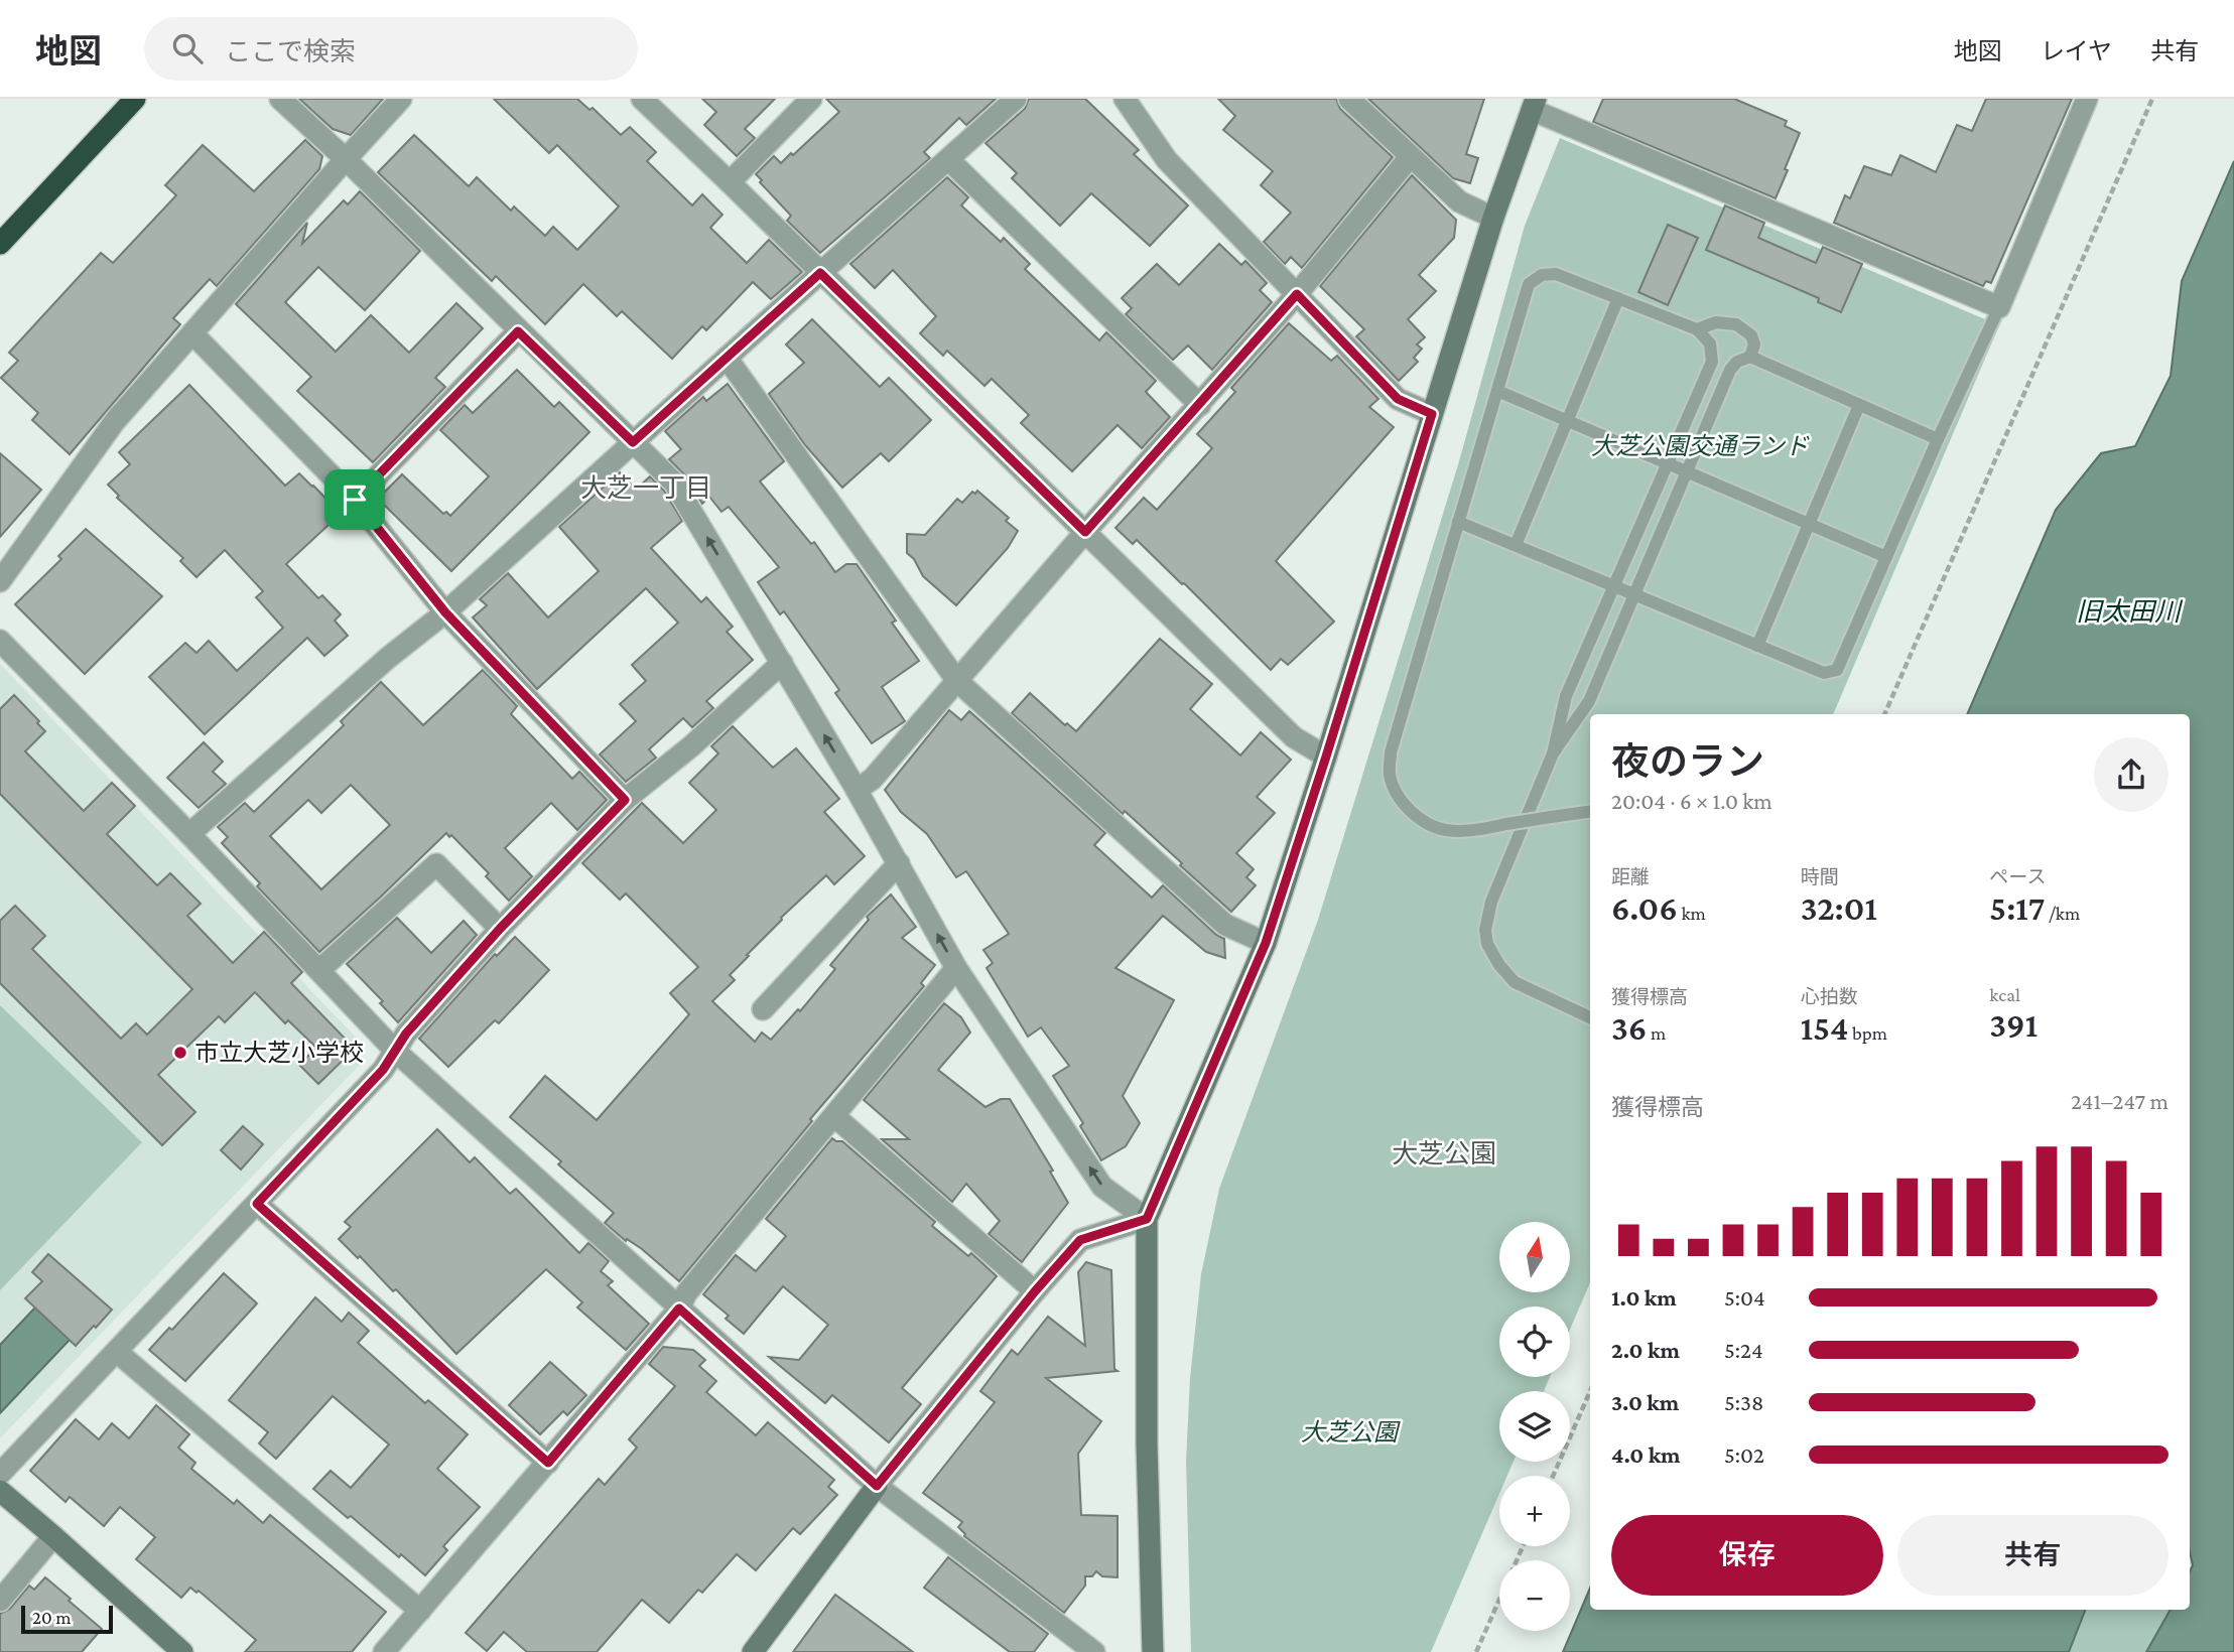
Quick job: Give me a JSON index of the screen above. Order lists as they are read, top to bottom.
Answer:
{
  "districts": ["大芝一丁目", "大芝公園"],
  "water": ["旧太田川"],
  "parks": ["大芝公園交通ランド", "大芝公園"],
  "places": ["市立大芝小学校"],
  "scale_bar": "20 m",
  "north": "top",
  "page": {
    "header": "地図",
    "search": "ここで検索",
    "nav": ["地図", "レイヤ", "共有"],
    "heading": ["夜のラン", "20:04 · 6 × 1.0 km"],
    "stats": [
      ["距離", "6.06 km"],
      ["時間", "32:01"],
      ["ペース", "5:17 /km"],
      ["獲得標高", "36 m"],
      ["心拍数", "154 bpm"],
      ["kcal", "391"]
    ],
    "chart": ["獲得標高", "241–247 m"],
    "map_buttons": ["+", "−"],
    "list": [
      {
        "name": "1.0 km",
        "note": "5:04"
      },
      {
        "name": "2.0 km",
        "note": "5:24"
      },
      {
        "name": "3.0 km",
        "note": "5:38"
      },
      {
        "name": "4.0 km",
        "note": "5:02"
      }
    ],
    "buttons": ["保存", "共有"],
    "scale": "20 m"
  }
}
